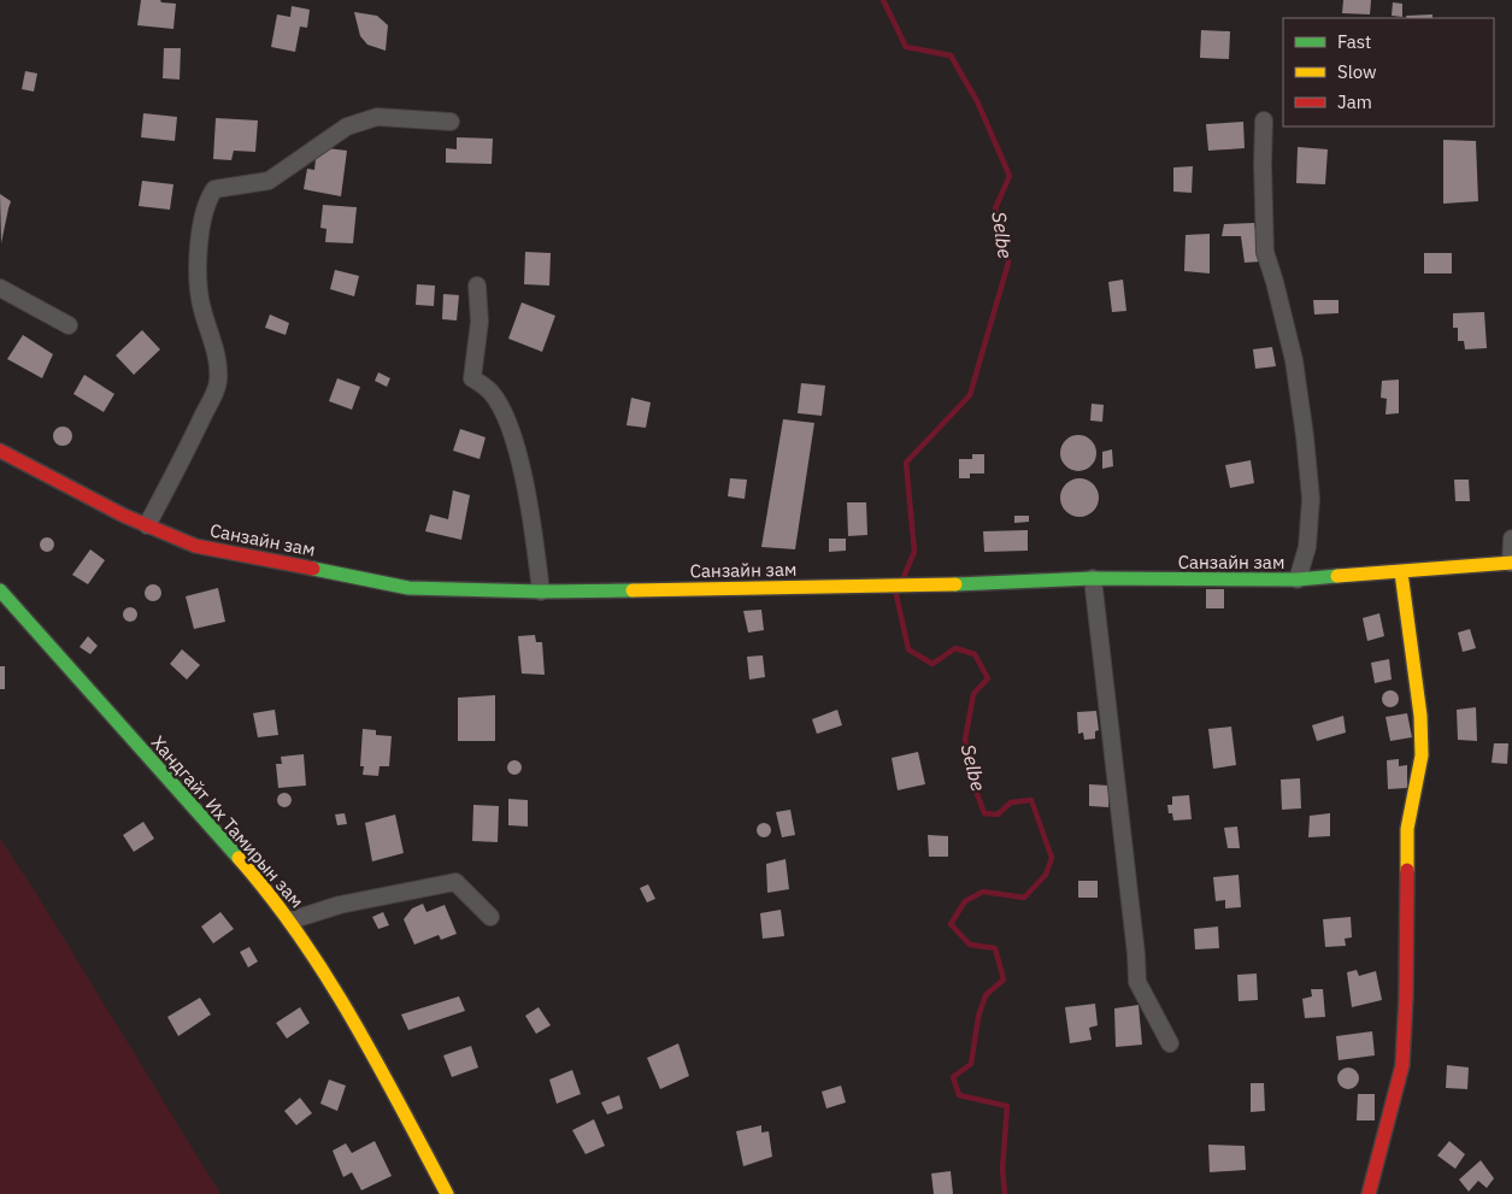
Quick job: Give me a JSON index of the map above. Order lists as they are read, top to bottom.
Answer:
{
  "streets": {
    "main road": ["Санзайн зам", "Хандгайт Их Тамирын зам"]
  },
  "water": ["Selbe"],
  "legend": ["Fast", "Slow", "Jam"]
}
